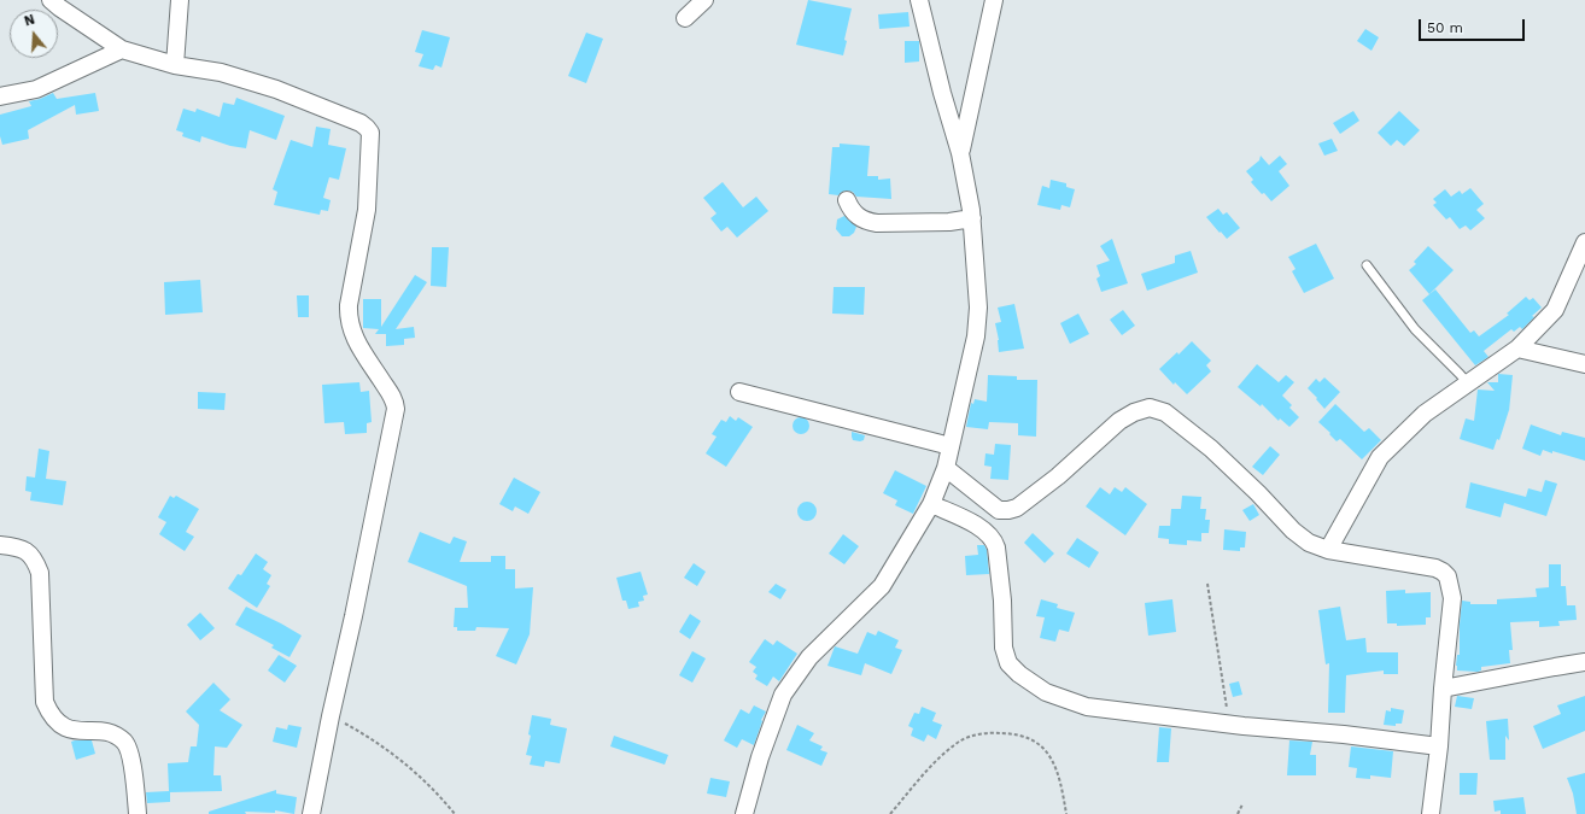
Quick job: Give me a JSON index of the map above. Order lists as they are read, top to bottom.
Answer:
{
  "scale_bar": "50 m",
  "north": "top"
}
